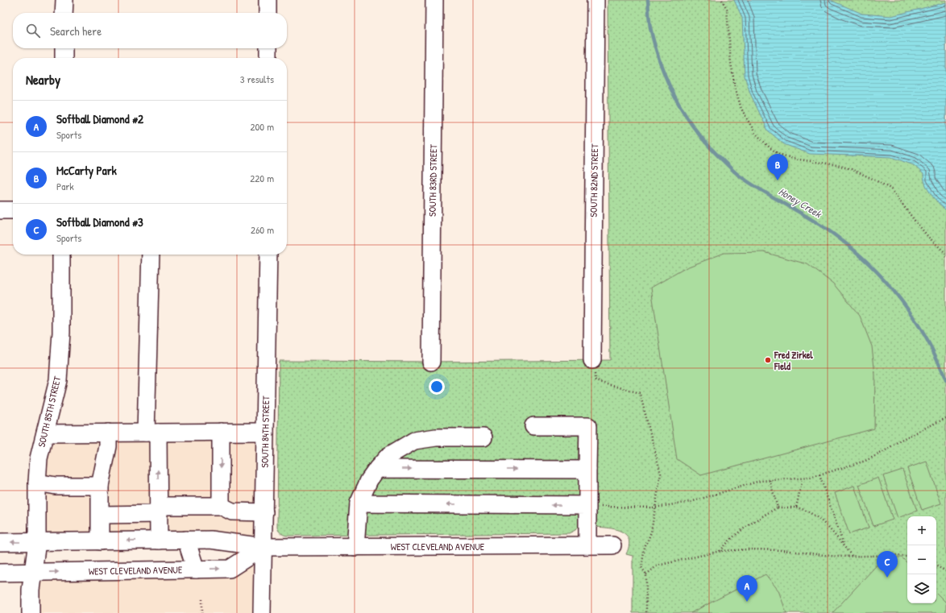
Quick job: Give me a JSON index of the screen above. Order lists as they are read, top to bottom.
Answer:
{
  "streets": {
    "street": [
      "SOUTH 83RD STREET",
      "SOUTH 82ND STREET",
      "SOUTH 85TH STREET",
      "SOUTH 84TH STREET",
      "WEST CLEVELAND AVENUE"
    ]
  },
  "crossings": [
    ["SOUTH 85TH STREET", "WEST CLEVELAND AVENUE"],
    ["SOUTH 84TH STREET", "WEST CLEVELAND AVENUE"]
  ],
  "water": ["Honey Creek"],
  "places": ["Fred Zirkel Field"],
  "page": {
    "search": "Search here",
    "heading": ["Nearby", "3 results"],
    "list": [
      {
        "mark": "A",
        "name": "Softball Diamond #2",
        "note": "Sports",
        "value": "200 m"
      },
      {
        "mark": "B",
        "name": "McCarty Park",
        "note": "Park",
        "value": "220 m"
      },
      {
        "mark": "C",
        "name": "Softball Diamond #3",
        "note": "Sports",
        "value": "260 m"
      }
    ],
    "pins": ["B", "C", "A"],
    "map_buttons": ["+", "−"]
  }
}
